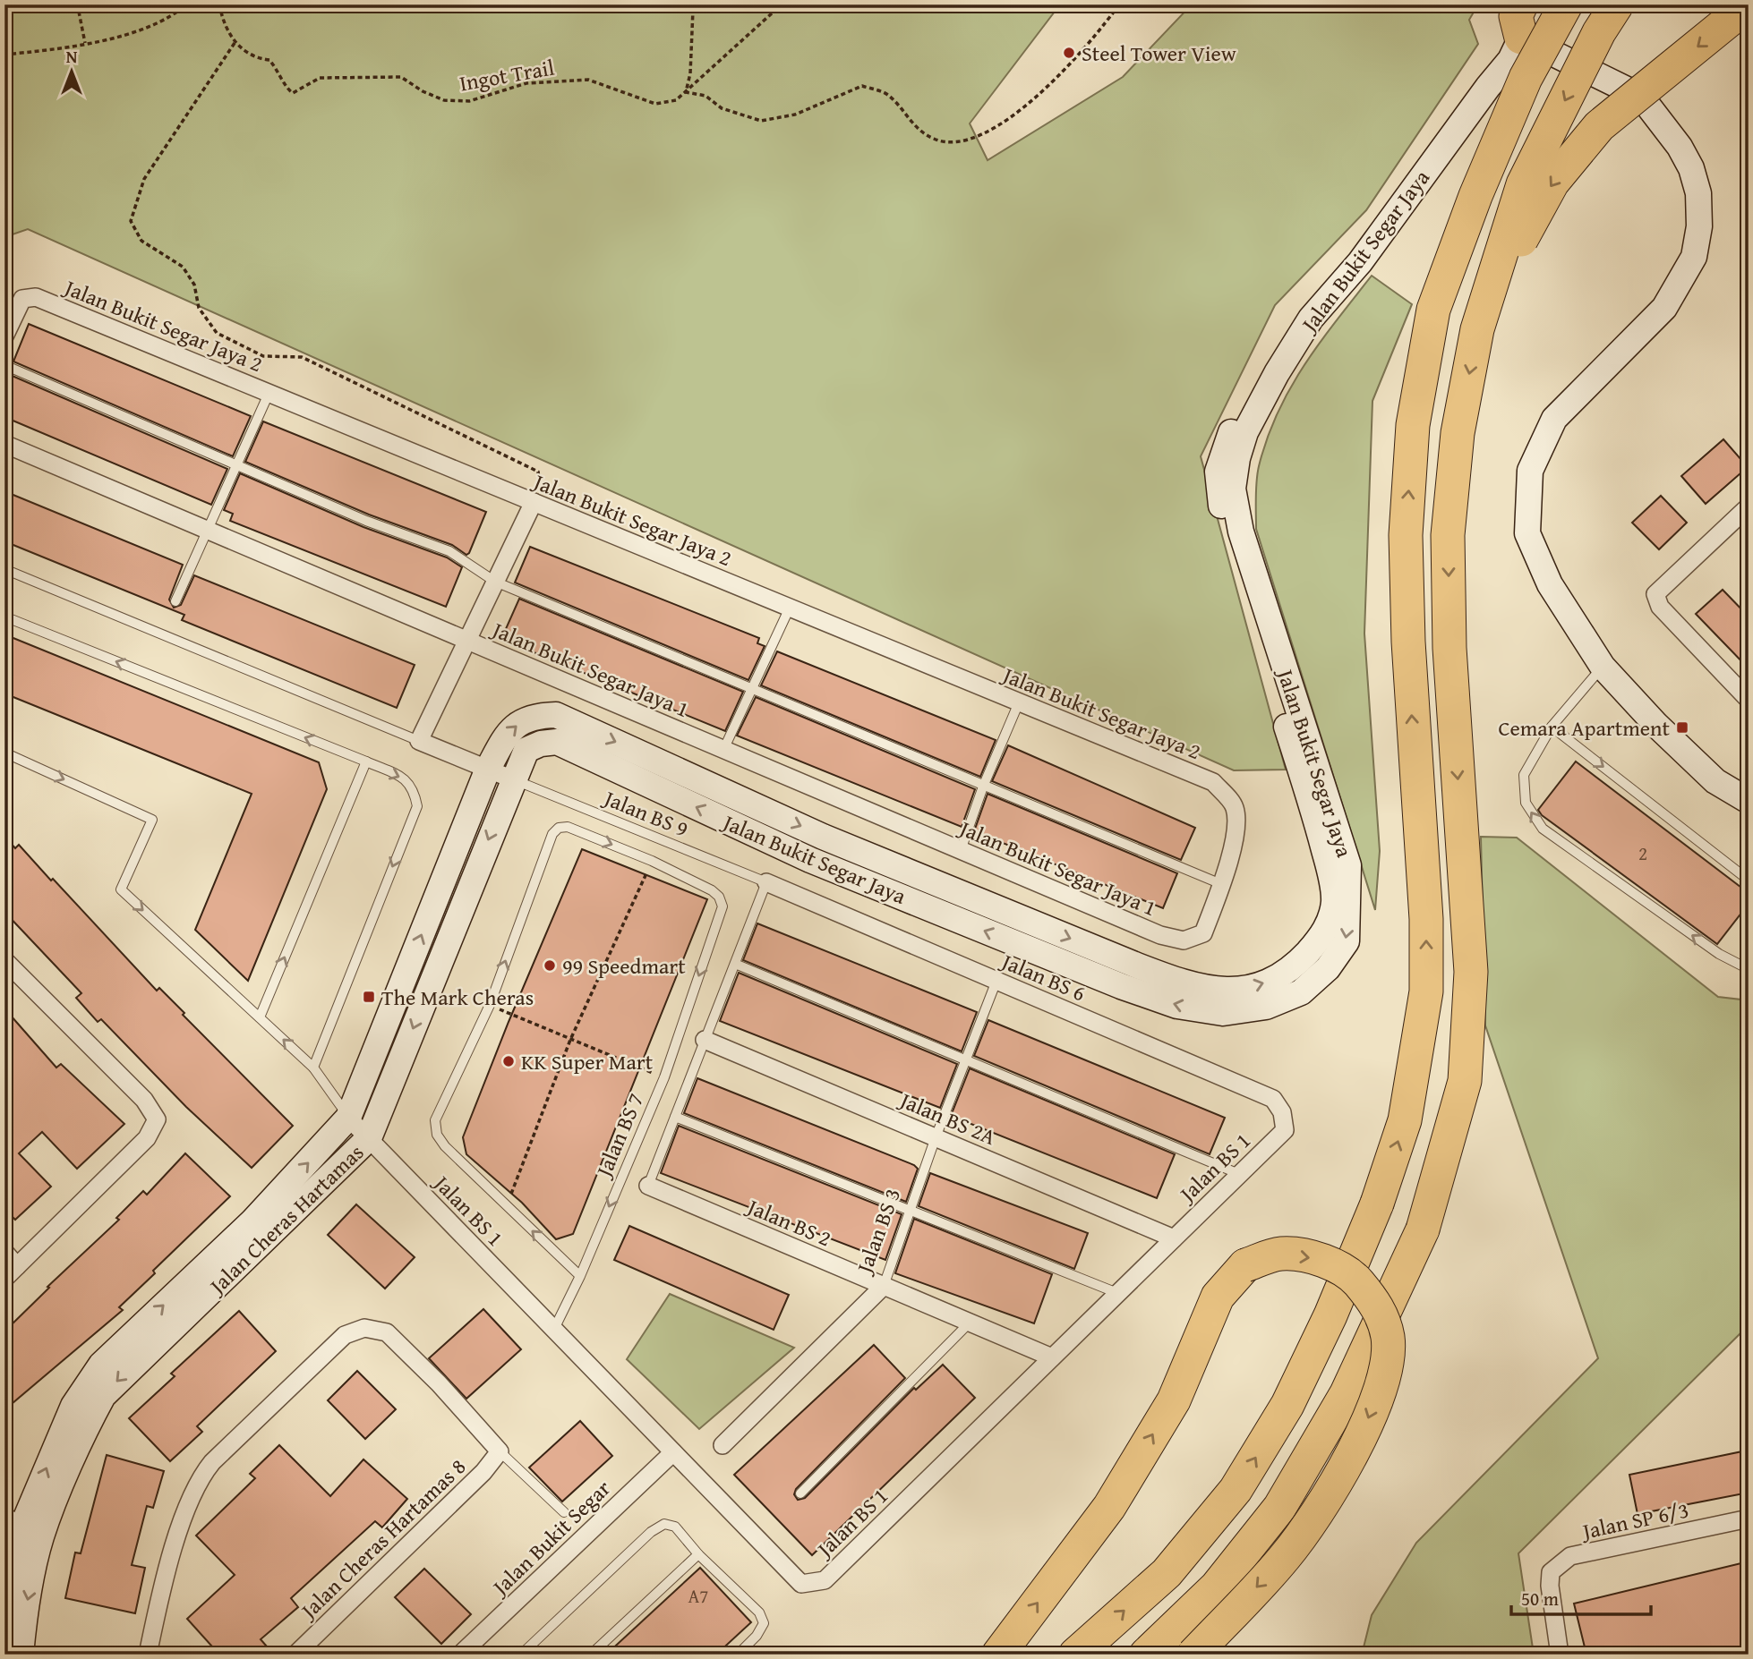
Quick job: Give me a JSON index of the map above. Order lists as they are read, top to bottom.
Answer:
{
  "streets": {
    "street": [
      "Jalan Bukit Segar Jaya",
      "Jalan Bukit Segar Jaya 2",
      "Jalan Bukit Segar Jaya 1",
      "Jalan BS 6",
      "Jalan BS 2A",
      "Jalan BS 1",
      "Jalan Cheras Hartamas",
      "Jalan BS 2",
      "Jalan BS 3",
      "Jalan SP 6/3",
      "Jalan Bukit Segar",
      "Jalan Cheras Hartamas 8"
    ],
    "lane": ["Jalan BS 9", "Jalan BS 7"],
    "path": ["Ingot Trail"]
  },
  "crossings": [
    ["Jalan Bukit Segar Jaya", "Jalan Cheras Hartamas"],
    ["Jalan Bukit Segar Jaya 2", "Jalan Bukit Segar Jaya 1"],
    ["Jalan BS 9", "Jalan BS 6"],
    ["Jalan BS 9", "Jalan Cheras Hartamas"],
    ["Jalan BS 6", "Jalan BS 1"],
    ["Jalan BS 6", "Jalan BS 3"],
    ["Jalan BS 2A", "Jalan BS 1"],
    ["Jalan BS 2A", "Jalan BS 3"],
    ["Jalan BS 7", "Jalan BS 1"],
    ["Jalan BS 1", "Jalan Cheras Hartamas"],
    ["Jalan BS 1", "Jalan BS 2"],
    ["Jalan BS 1", "Jalan Bukit Segar"],
    ["Jalan BS 2", "Jalan BS 3"]
  ],
  "places": {
    "other": ["Steel Tower View", "99 Speedmart", "KK Super Mart"],
    "transit": ["Cemara Apartment", "The Mark Cheras"]
  },
  "house_numbers": ["2", "A7"],
  "scale_bar": "50 m",
  "north": "top"
}
